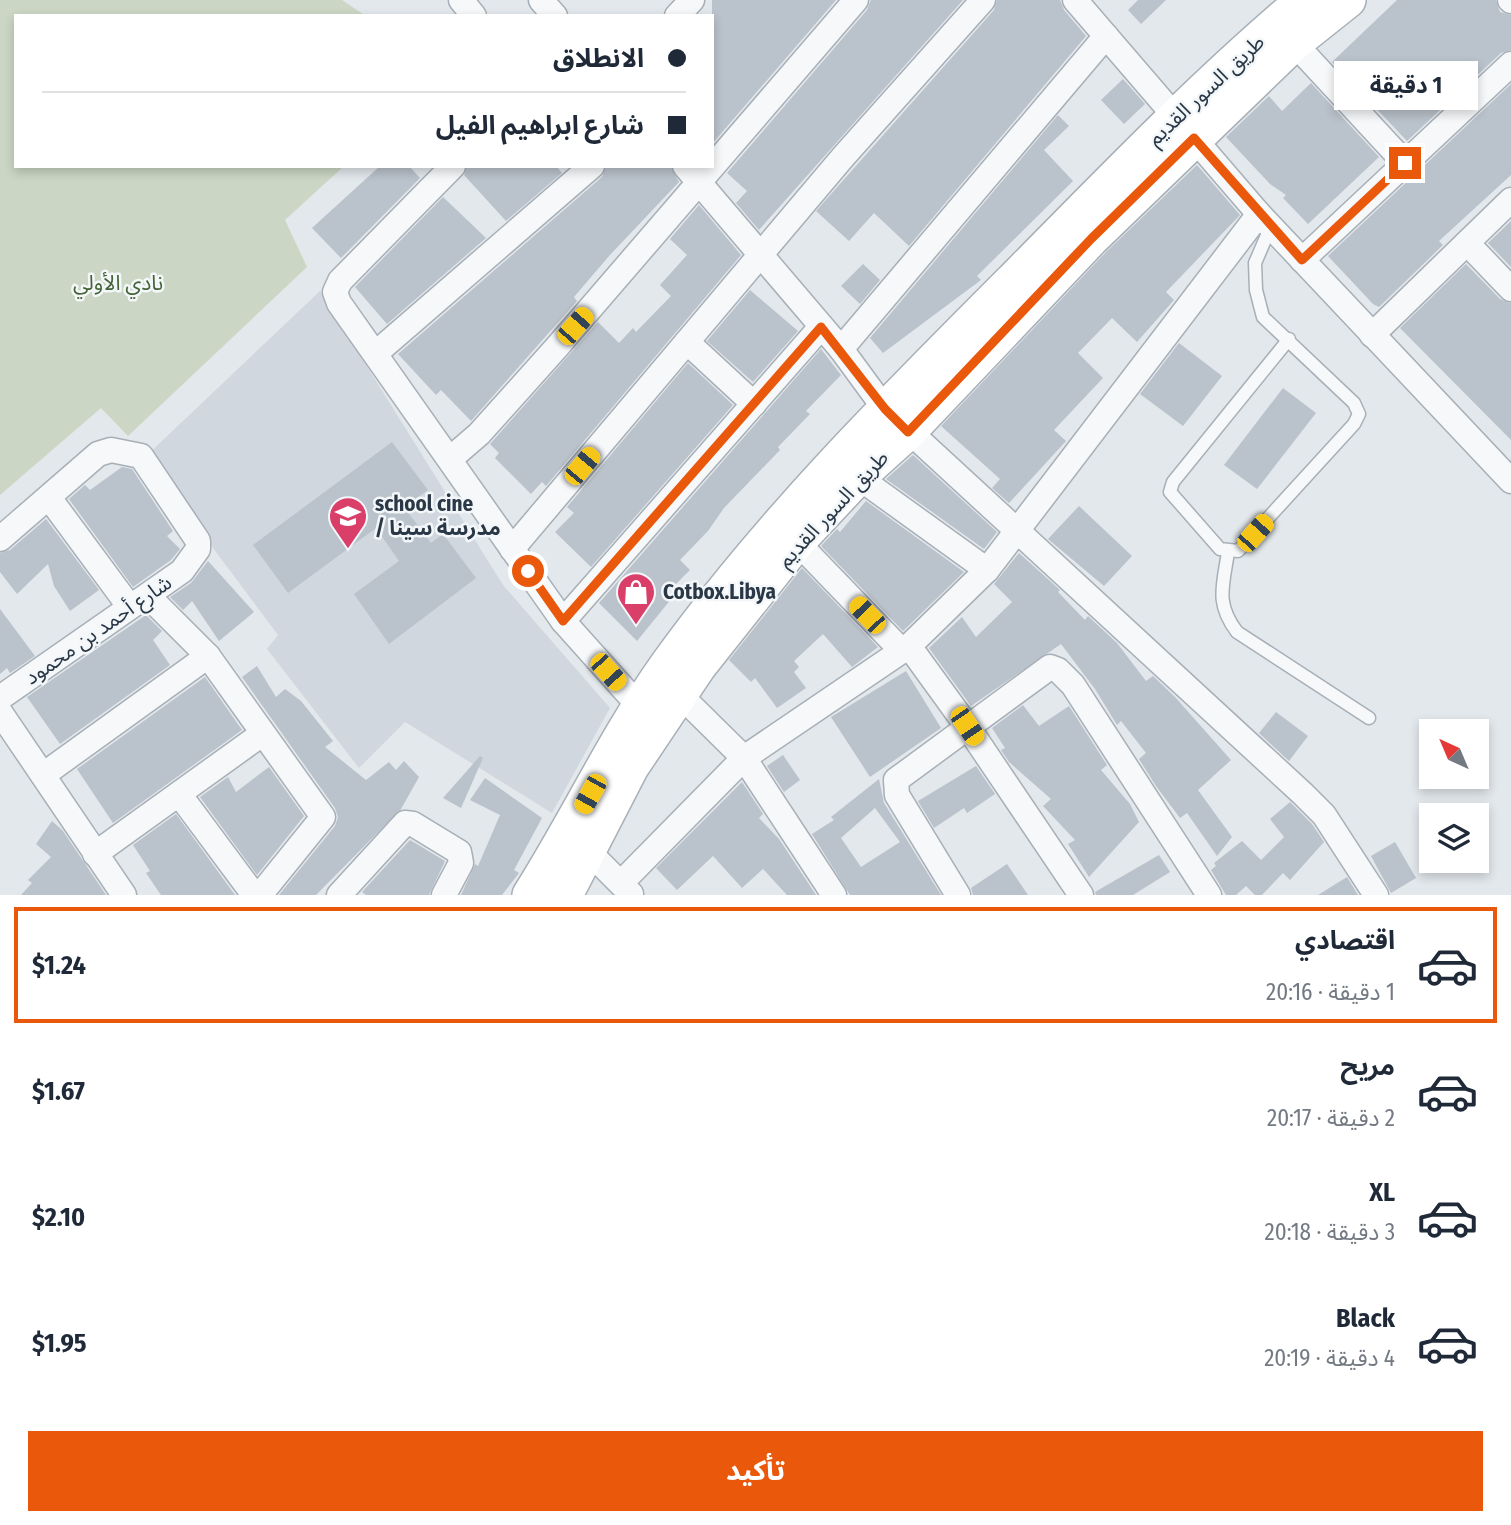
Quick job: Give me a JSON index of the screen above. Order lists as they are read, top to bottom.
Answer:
{
  "streets": {
    "main road": ["طريق السور القديم"],
    "street": ["شارع أحمد بن محمود"]
  },
  "parks": ["نادي الأولي"],
  "places": {
    "school or university": ["school cine / مدرسة سينا"],
    "shop": ["Cotbox.Libya"]
  },
  "north": "top left",
  "page": {
    "banner": ["الانطلاق", "شارع ابراهيم الفيل"],
    "bubble": "1 دقيقة",
    "list": [
      {
        "name": "اقتصادي",
        "note": "1 دقيقة · 20:16",
        "value": "$1.24"
      },
      {
        "name": "مريح",
        "note": "2 دقيقة · 20:17",
        "value": "$1.67"
      },
      {
        "name": "XL",
        "note": "3 دقيقة · 20:18",
        "value": "$2.10"
      },
      {
        "name": "Black",
        "note": "4 دقيقة · 20:19",
        "value": "$1.95"
      }
    ],
    "buttons": "تأكيد"
  }
}
